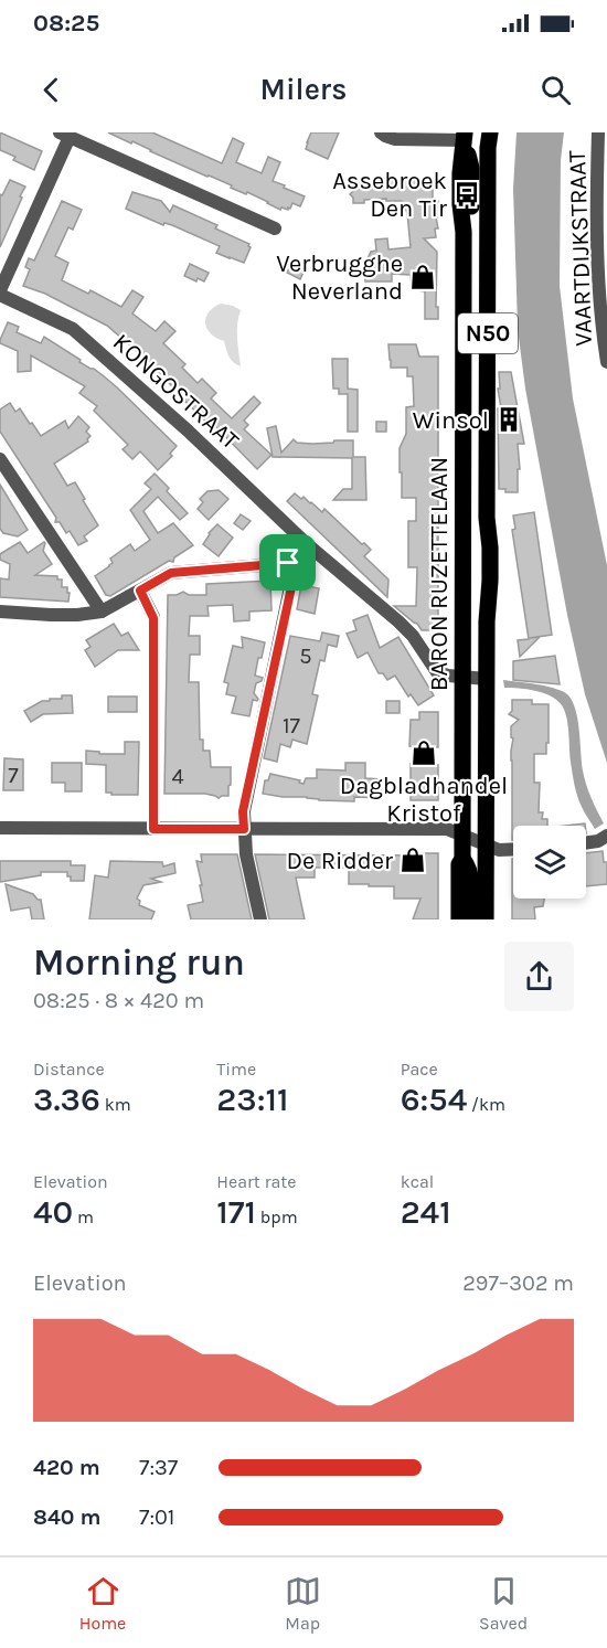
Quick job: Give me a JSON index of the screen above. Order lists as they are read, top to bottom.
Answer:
{
  "streets": {
    "main road": ["N50", "BARON RUZETTELAAN"],
    "street": ["VAARTDIJKSTRAAT", "KONGOSTRAAT"]
  },
  "crossings": [
    ["KONGOSTRAAT", "BARON RUZETTELAAN"]
  ],
  "places": {
    "bus stop": ["Assebroek Den Tir"],
    "shop": ["Verbrugghe Neverland", "Dagbladhandel Kristof", "De Ridder"],
    "building": ["Winsol"]
  },
  "house_numbers": [
    "5",
    "17",
    "7",
    "4"
  ],
  "page": {
    "status": "08:25",
    "header": "Milers",
    "heading": ["Morning run", "08:25 · 8 × 420 m"],
    "stats": [
      ["Distance", "3.36 km"],
      ["Time", "23:11"],
      ["Pace", "6:54 /km"],
      ["Elevation", "40 m"],
      ["Heart rate", "171 bpm"],
      ["kcal", "241"]
    ],
    "chart": ["Elevation", "297–302 m"],
    "list": [
      {
        "name": "420 m",
        "note": "7:37"
      },
      {
        "name": "840 m",
        "note": "7:01"
      }
    ],
    "tabs": ["Home", "Map", "Saved"]
  }
}
